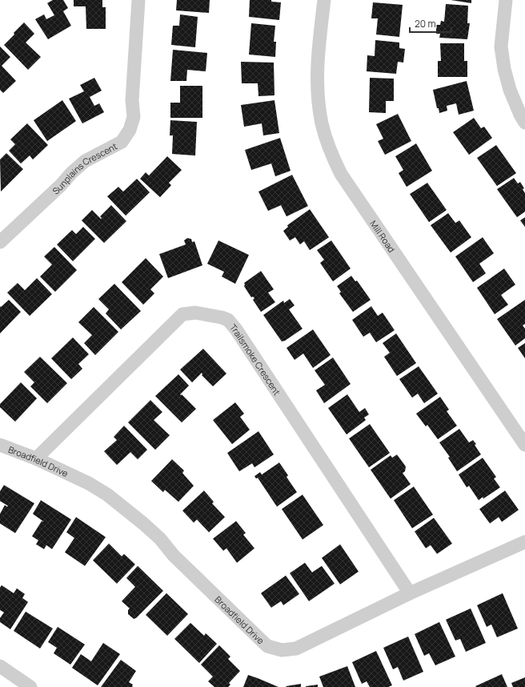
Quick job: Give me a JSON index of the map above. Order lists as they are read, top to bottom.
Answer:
{
  "streets": {
    "street": [
      "Sunplains Crescent",
      "Mill Road",
      "Trailsmoke Crescent",
      "Broadfield Drive"
    ]
  },
  "crossings": [
    ["Trailsmoke Crescent", "Broadfield Drive"]
  ],
  "scale_bar": "20 m"
}
